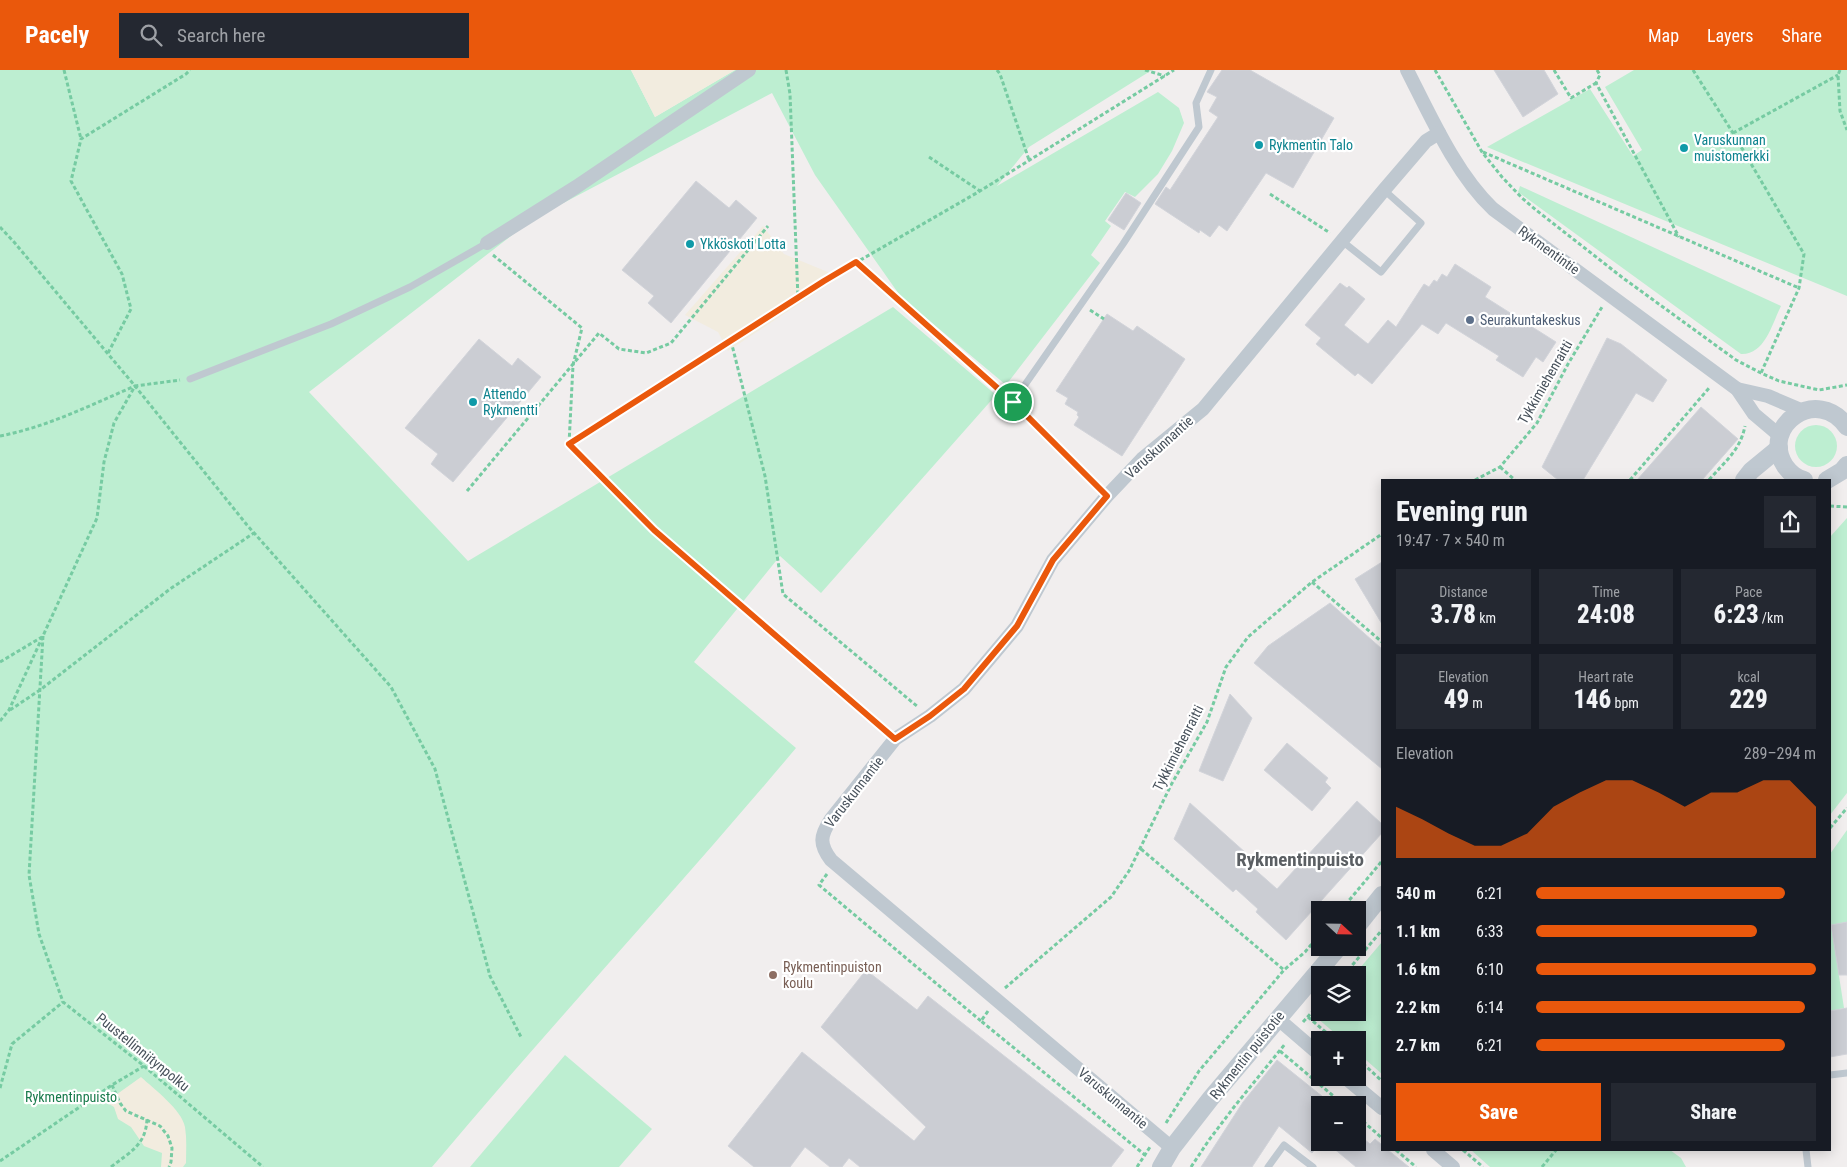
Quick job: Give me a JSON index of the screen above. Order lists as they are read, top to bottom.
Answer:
{
  "streets": {
    "street": ["Rykmentintie", "Varuskunnantie", "Rykmentin puistotie"],
    "path": ["Tykkimiehenraitti", "Puustellinniitynpolku"]
  },
  "crossings": [
    ["Rykmentintie", "Varuskunnantie"],
    ["Tykkimiehenraitti", "Varuskunnantie"],
    ["Varuskunnantie", "Rykmentin puistotie"]
  ],
  "districts": ["Rykmentinpuisto"],
  "parks": ["Rykmentinpuisto"],
  "places": [
    "Rykmentin Talo",
    "Varuskunnan muistomerkki",
    "Ykköskoti Lotta",
    "Seurakuntakeskus",
    "Attendo Rykmentti",
    "Rykmentinpuiston koulu"
  ],
  "north": "right",
  "page": {
    "header": "Pacely",
    "search": "Search here",
    "nav": ["Map", "Layers", "Share"],
    "heading": ["Evening run", "19:47 · 7 × 540 m"],
    "stats": [
      ["Distance", "3.78 km"],
      ["Time", "24:08"],
      ["Pace", "6:23 /km"],
      ["Elevation", "49 m"],
      ["Heart rate", "146 bpm"],
      ["kcal", "229"]
    ],
    "chart": ["Elevation", "289–294 m"],
    "list": [
      {
        "name": "540 m",
        "note": "6:21"
      },
      {
        "name": "1.1 km",
        "note": "6:33"
      },
      {
        "name": "1.6 km",
        "note": "6:10"
      },
      {
        "name": "2.2 km",
        "note": "6:14"
      },
      {
        "name": "2.7 km",
        "note": "6:21"
      }
    ],
    "map_buttons": ["+", "−"],
    "buttons": ["Save", "Share"]
  }
}
